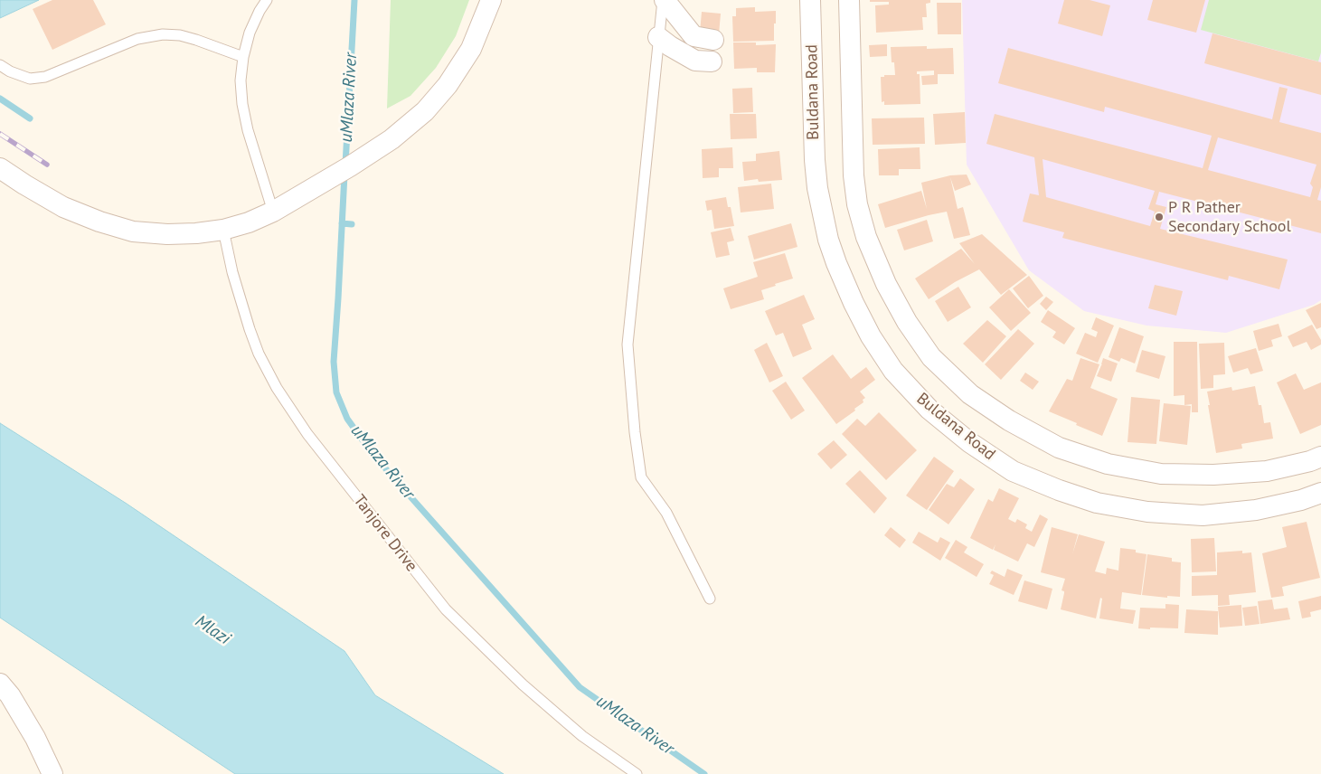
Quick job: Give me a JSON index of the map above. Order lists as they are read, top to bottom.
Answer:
{
  "streets": {
    "street": ["Buldana Road"],
    "lane": ["Tanjore Drive"]
  },
  "water": ["uMlaza River", "Mlazi"],
  "places": ["P R Pather Secondary School"]
}
